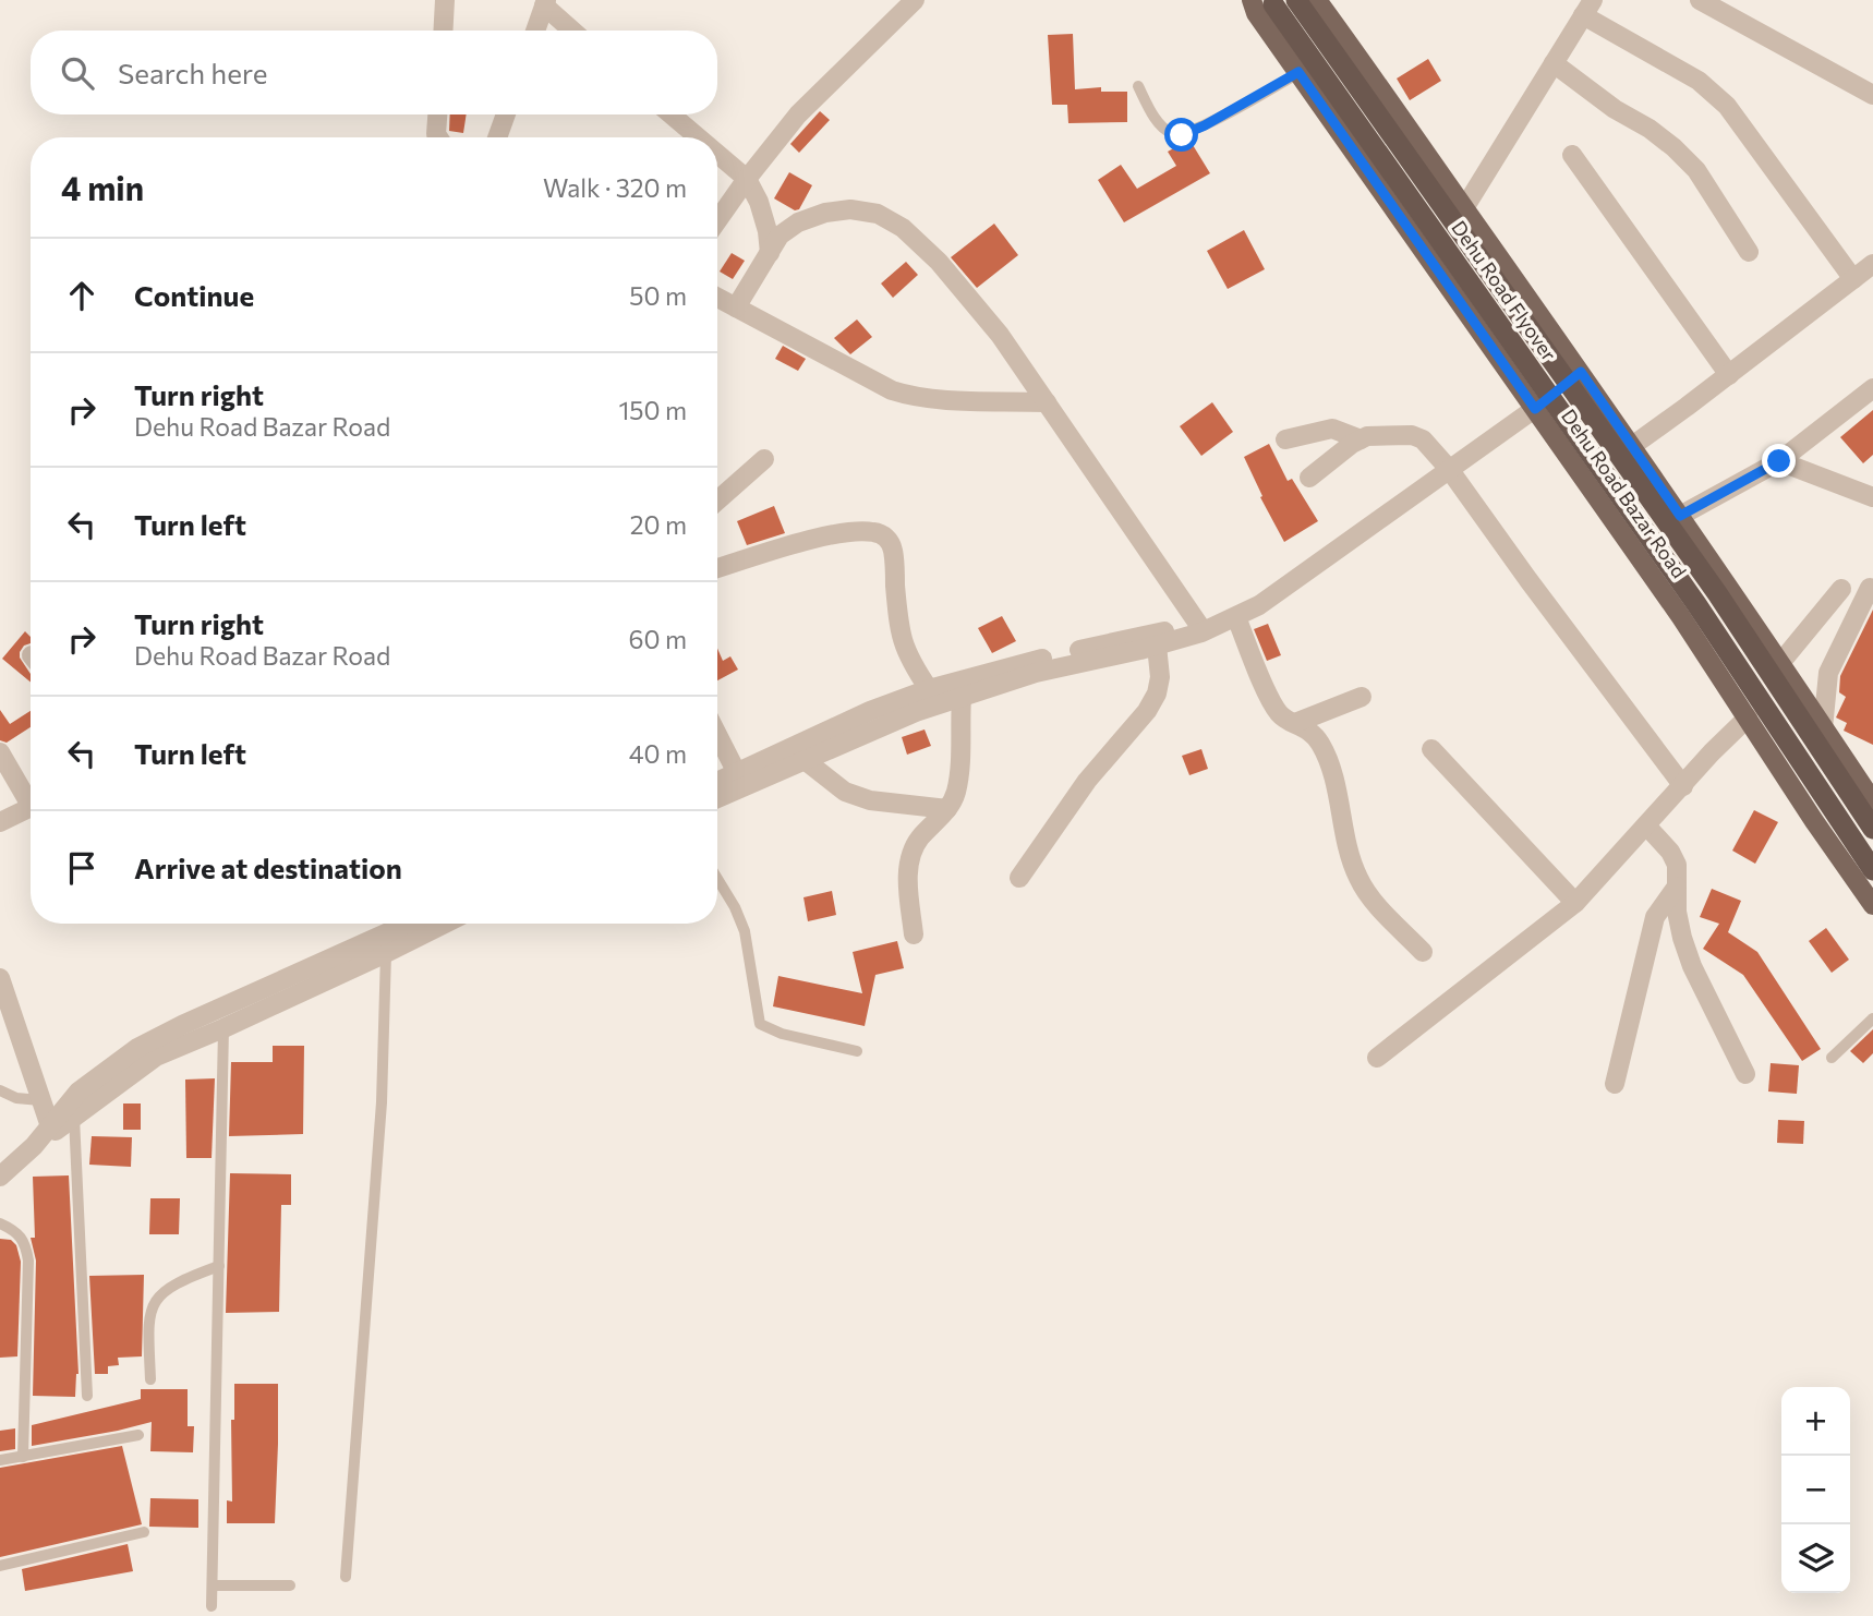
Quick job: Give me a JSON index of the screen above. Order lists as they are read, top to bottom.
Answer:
{
  "streets": {
    "highway": ["Dehu Road Flyover"],
    "main road": ["Dehu Road Bazar Road"]
  },
  "page": {
    "search": "Search here",
    "heading": ["4 min", "Walk · 320 m"],
    "list": [
      ["Continue", "50 m"],
      ["Turn right", "Dehu Road Bazar Road", "150 m"],
      ["Turn left", "20 m"],
      ["Turn right", "Dehu Road Bazar Road", "60 m"],
      ["Turn left", "40 m"],
      "Arrive at destination"
    ],
    "map_buttons": ["+", "−"]
  }
}
